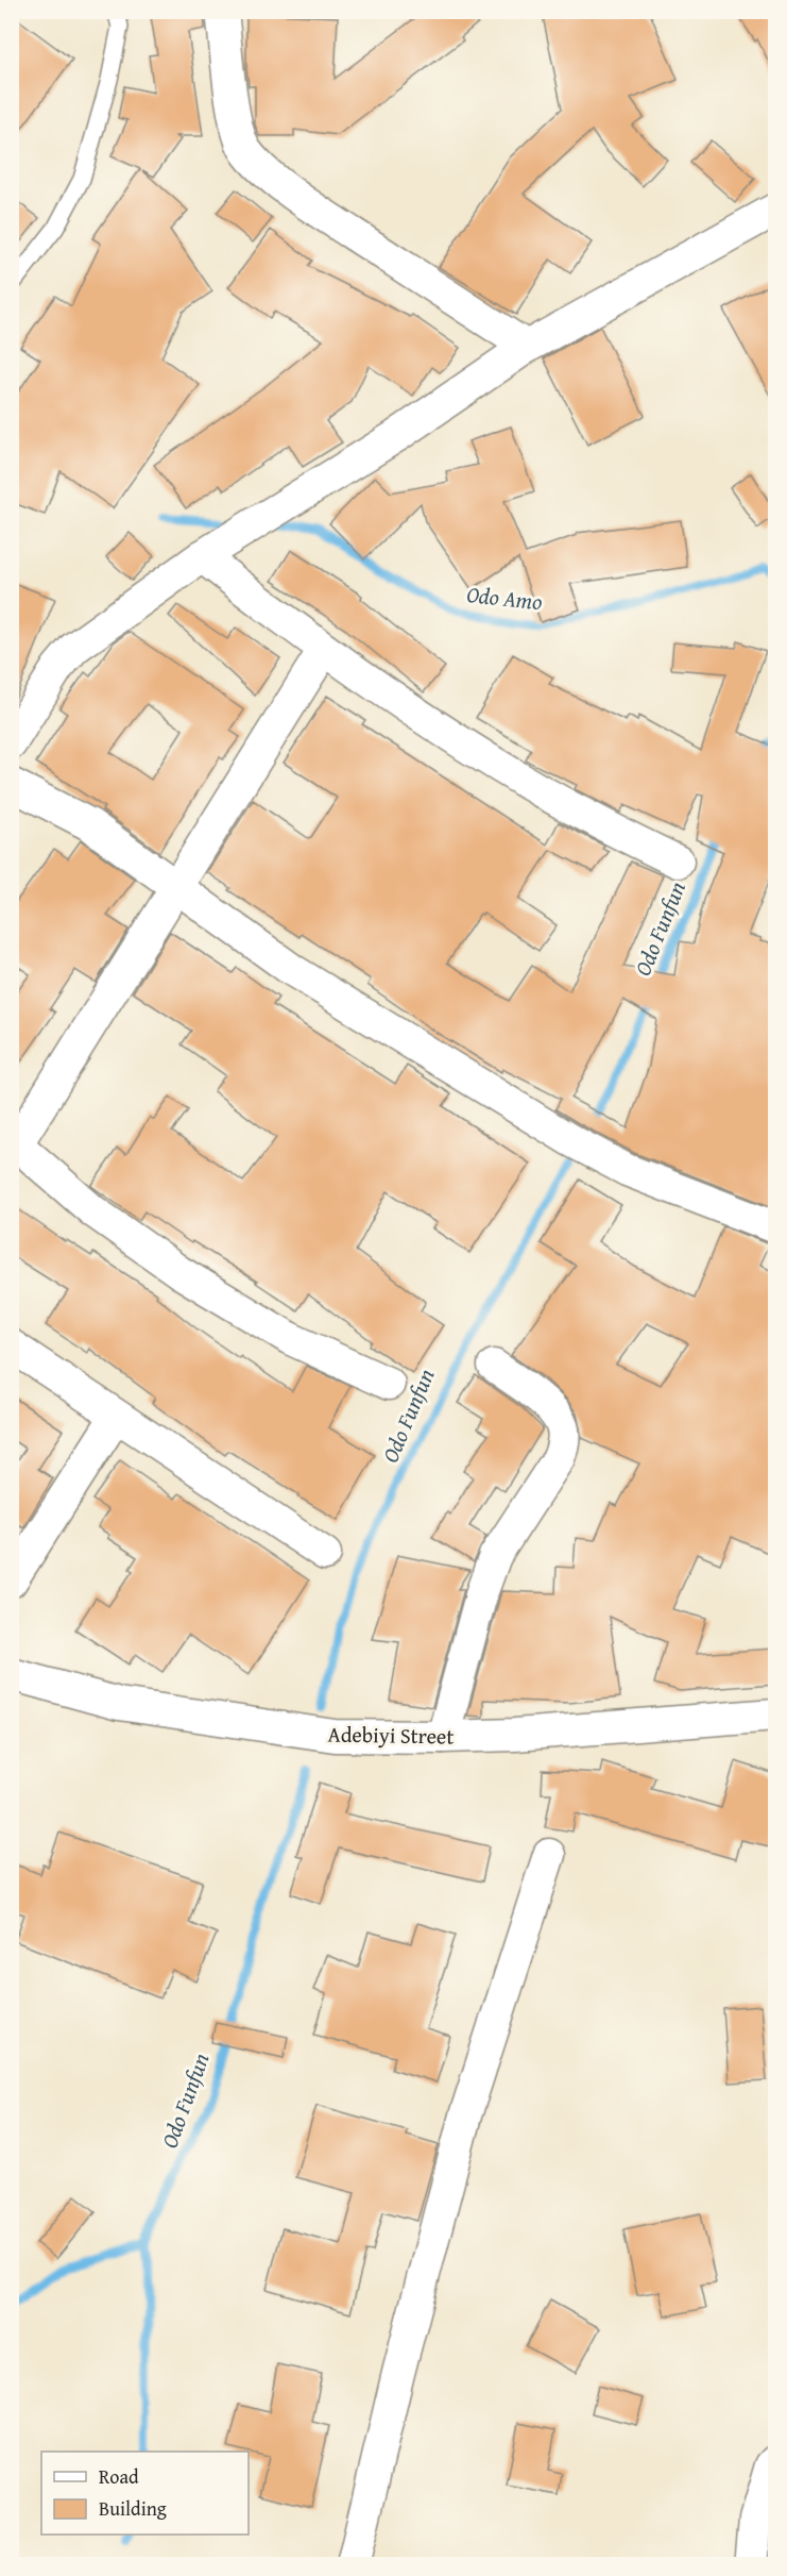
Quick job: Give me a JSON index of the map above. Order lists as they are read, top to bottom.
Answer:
{
  "streets": {
    "street": ["Adebiyi Street"]
  },
  "water": ["Odo Amo", "Odo Funfun"],
  "legend": ["Road", "Building"]
}
